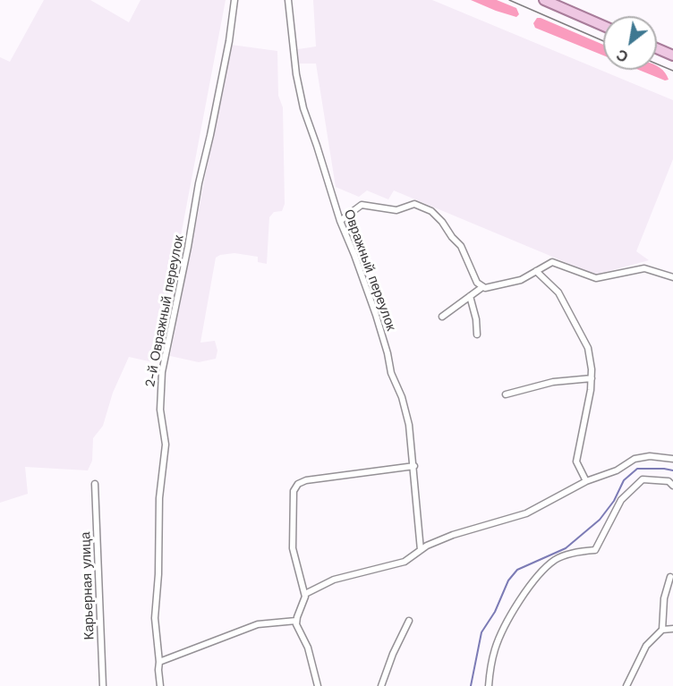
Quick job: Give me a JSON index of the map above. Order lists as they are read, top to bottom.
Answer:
{
  "streets": {
    "street": ["Овражный переулок", "2-й Овражный переулок", "Карьерная улица"]
  },
  "north": "bottom left"
}
